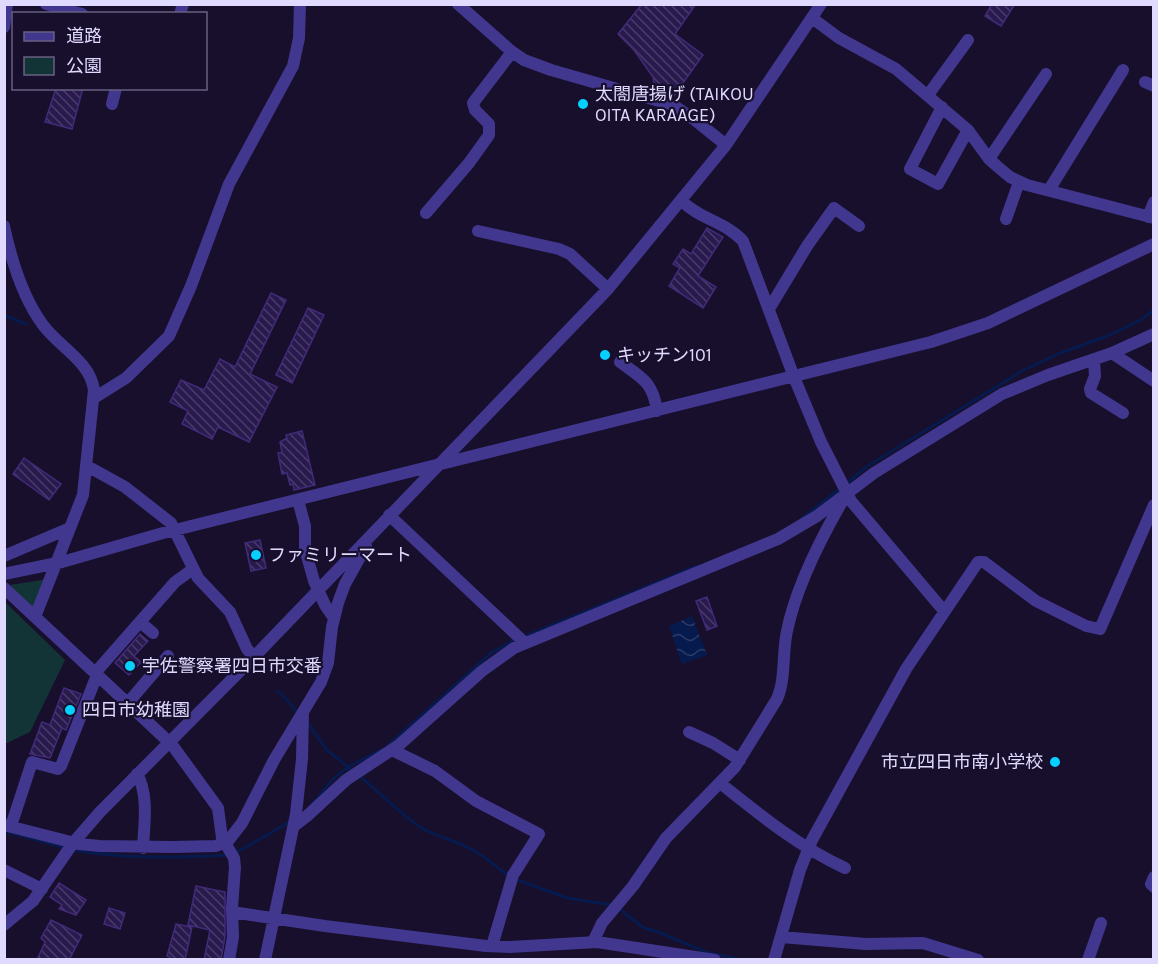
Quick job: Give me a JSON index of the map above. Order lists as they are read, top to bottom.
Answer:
{
  "places": [
    "太閤唐揚げ (TAIKOU OITA KARAAGE)",
    "キッチン101",
    "ファミリーマート",
    "宇佐警察署四日市交番",
    "四日市幼稚園",
    "市立四日市南小学校"
  ],
  "legend": ["道路", "公園"]
}
